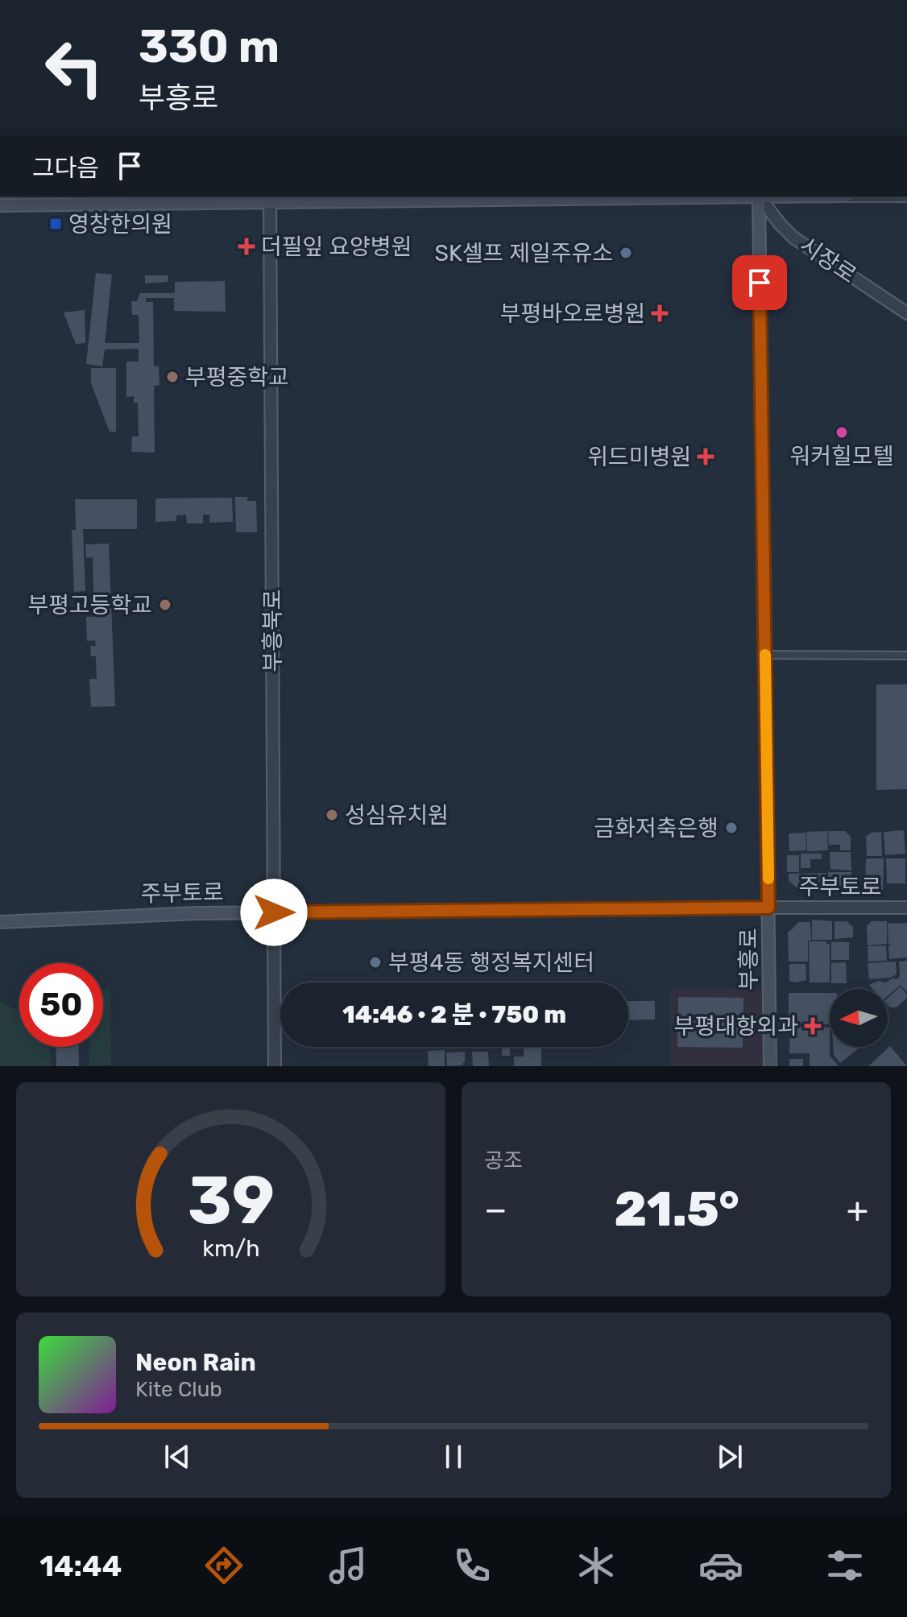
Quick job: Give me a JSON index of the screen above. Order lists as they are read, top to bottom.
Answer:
{
  "streets": {
    "main road": ["주부토로", "부흥로"],
    "street": ["시장로", "부흥북로"]
  },
  "crossings": [
    ["부흥북로", "주부토로"],
    ["주부토로", "부흥로"]
  ],
  "places": {
    "transit": ["영창한의원"],
    "health": [
      "더필잎 요양병원",
      "부평바오로병원",
      "위드미병원",
      "부평대항외과"
    ],
    "other": [
      "SK셀프 제일주유소",
      "부평중학교",
      "워커힐모텔",
      "부평고등학교",
      "성심유치원",
      "금화저축은행",
      "부평4동 행정복지센터"
    ]
  },
  "north": "left",
  "page": {
    "turn": ["330 m", "부흥로"],
    "then": "그다음",
    "limit": "50",
    "trip": "14:46 · 2 분 · 750 m",
    "tile": "공조",
    "heat": ["−", "21.5°", "+"],
    "song": ["Neon Rain", "Kite Club"],
    "tabs": "14:44",
    "gauge": ["39", "km/h"]
  }
}
